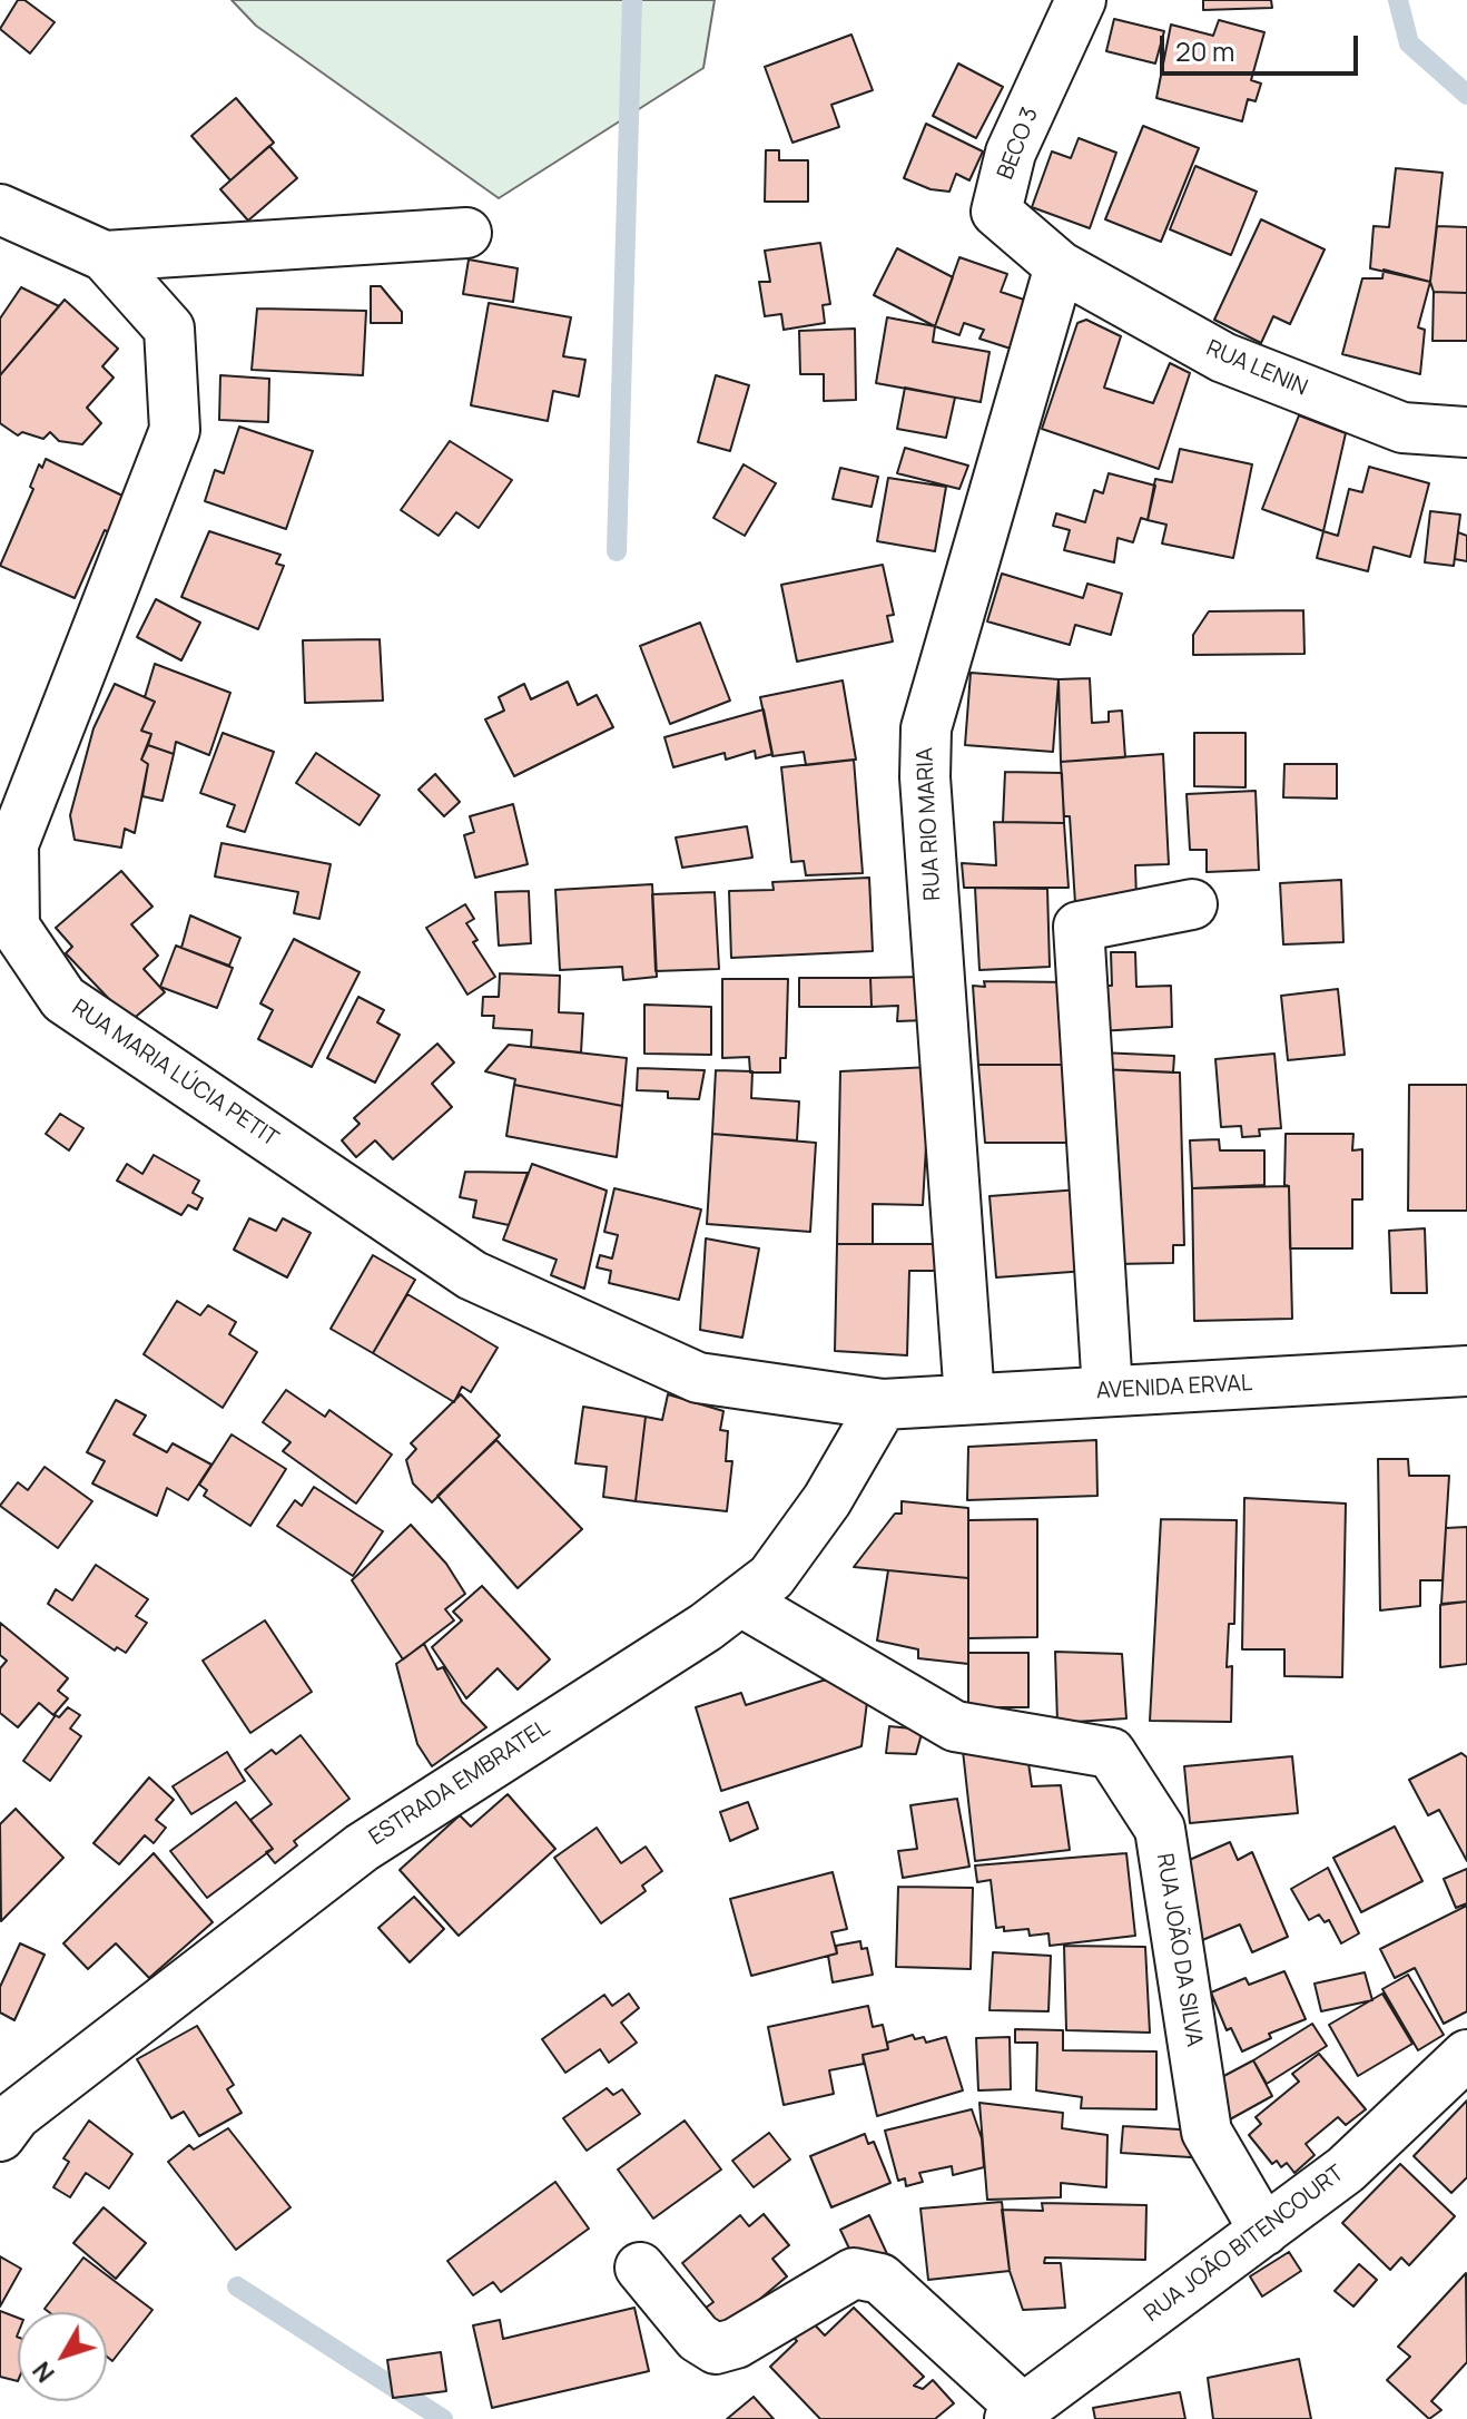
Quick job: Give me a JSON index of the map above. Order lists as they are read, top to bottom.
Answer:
{
  "streets": {
    "street": [
      "BECO 3",
      "RUA LENIN",
      "RUA RIO MARIA",
      "RUA MARIA LÚCIA PETIT",
      "AVENIDA ERVAL",
      "ESTRADA EMBRATEL",
      "RUA JOÃO DA SILVA",
      "RUA JOÃO BITENCOURT"
    ]
  },
  "crossings": [
    ["BECO 3", "RUA LENIN"],
    ["BECO 3", "RUA RIO MARIA"],
    ["RUA LENIN", "RUA RIO MARIA"],
    ["RUA RIO MARIA", "AVENIDA ERVAL"],
    ["RUA MARIA LÚCIA PETIT", "AVENIDA ERVAL"],
    ["RUA MARIA LÚCIA PETIT", "ESTRADA EMBRATEL"],
    ["AVENIDA ERVAL", "ESTRADA EMBRATEL"],
    ["ESTRADA EMBRATEL", "RUA JOÃO DA SILVA"],
    ["RUA JOÃO DA SILVA", "RUA JOÃO BITENCOURT"]
  ],
  "scale_bar": "20 m",
  "north": "bottom left"
}
